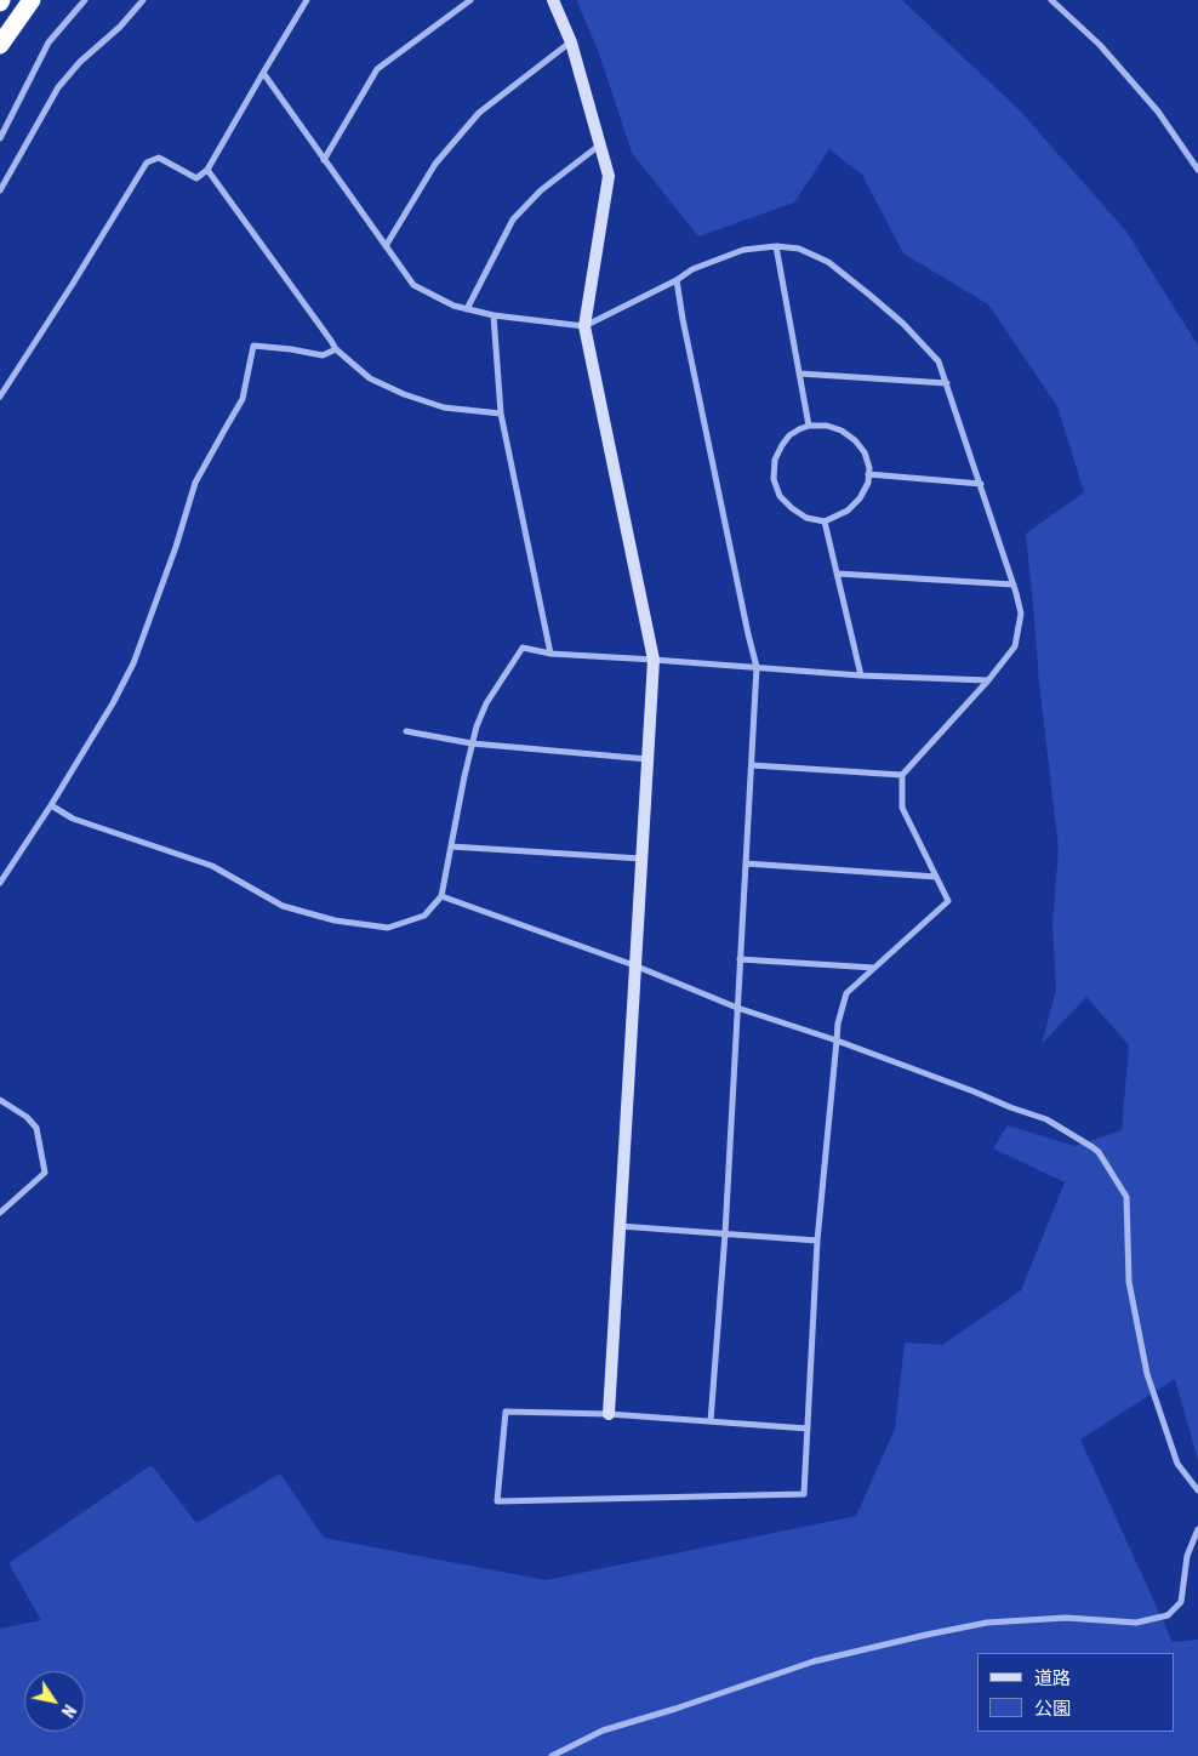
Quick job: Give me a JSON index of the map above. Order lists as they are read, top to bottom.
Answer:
{
  "legend": ["道路", "公園"],
  "north": "bottom right"
}
